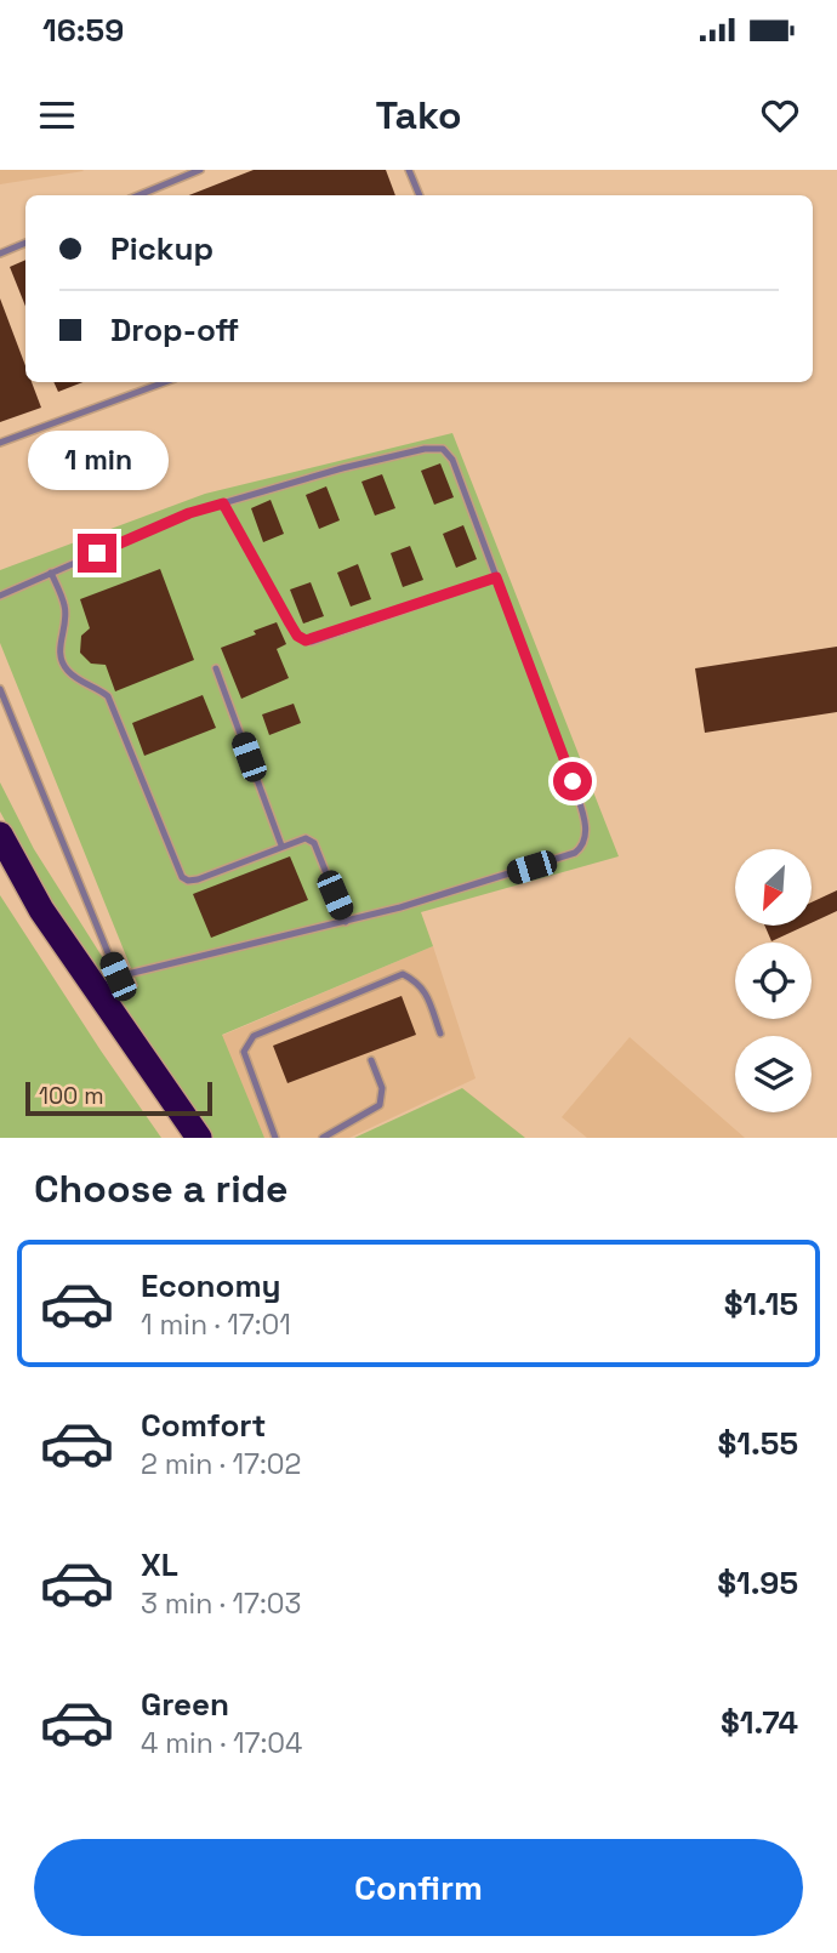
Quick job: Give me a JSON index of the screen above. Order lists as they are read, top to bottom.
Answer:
{
  "scale_bar": "100 m",
  "north": "bottom left",
  "page": {
    "status": "16:59",
    "header": "Tako",
    "banner": ["Pickup", "Drop-off"],
    "bubble": "1 min",
    "scale": "100 m",
    "heading": "Choose a ride",
    "list": [
      {
        "name": "Economy",
        "note": "1 min · 17:01",
        "value": "$1.15"
      },
      {
        "name": "Comfort",
        "note": "2 min · 17:02",
        "value": "$1.55"
      },
      {
        "name": "XL",
        "note": "3 min · 17:03",
        "value": "$1.95"
      },
      {
        "name": "Green",
        "note": "4 min · 17:04",
        "value": "$1.74"
      }
    ],
    "buttons": "Confirm"
  }
}
